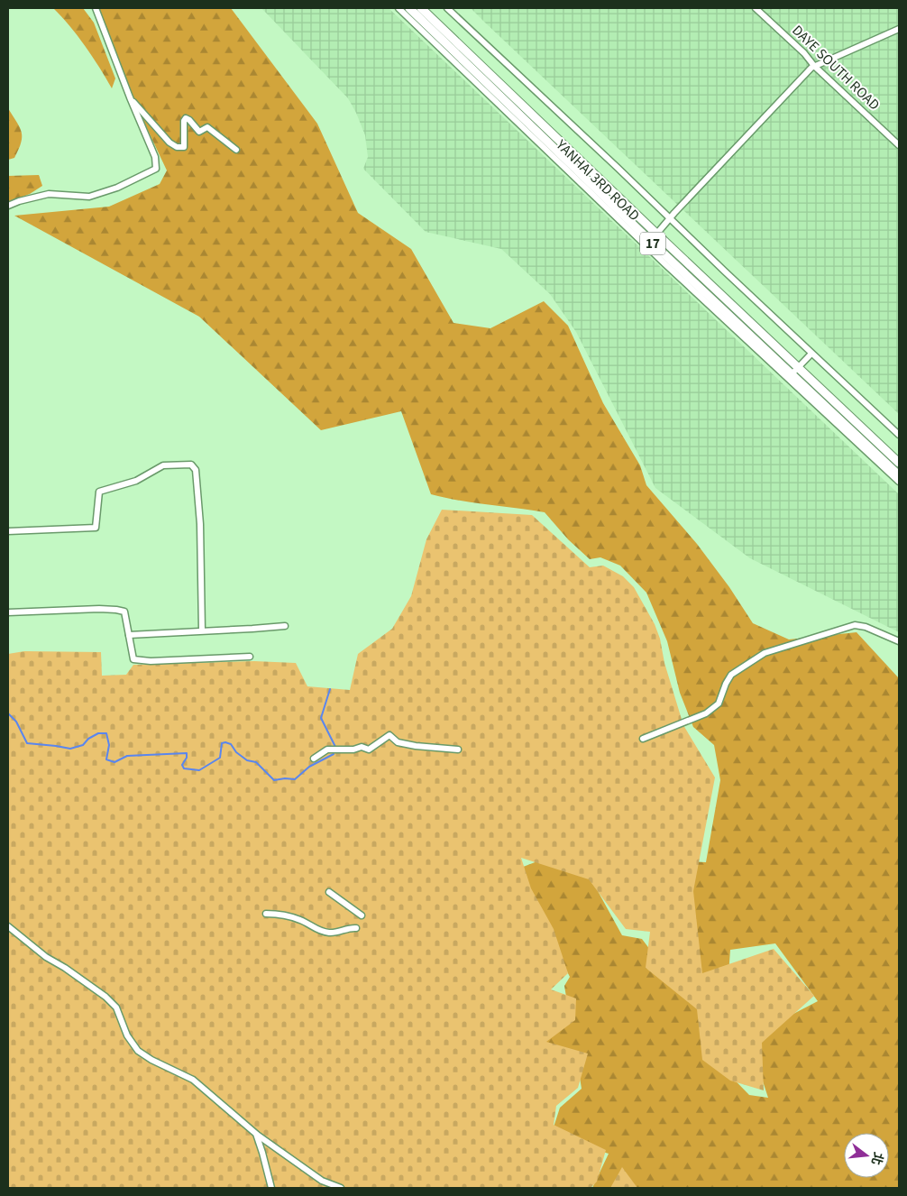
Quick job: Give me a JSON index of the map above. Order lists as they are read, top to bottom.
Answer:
{
  "streets": {
    "main road": ["YANHAI 3RD ROAD", "17"],
    "street": ["DAYE SOUTH ROAD"]
  },
  "north": "right"
}
